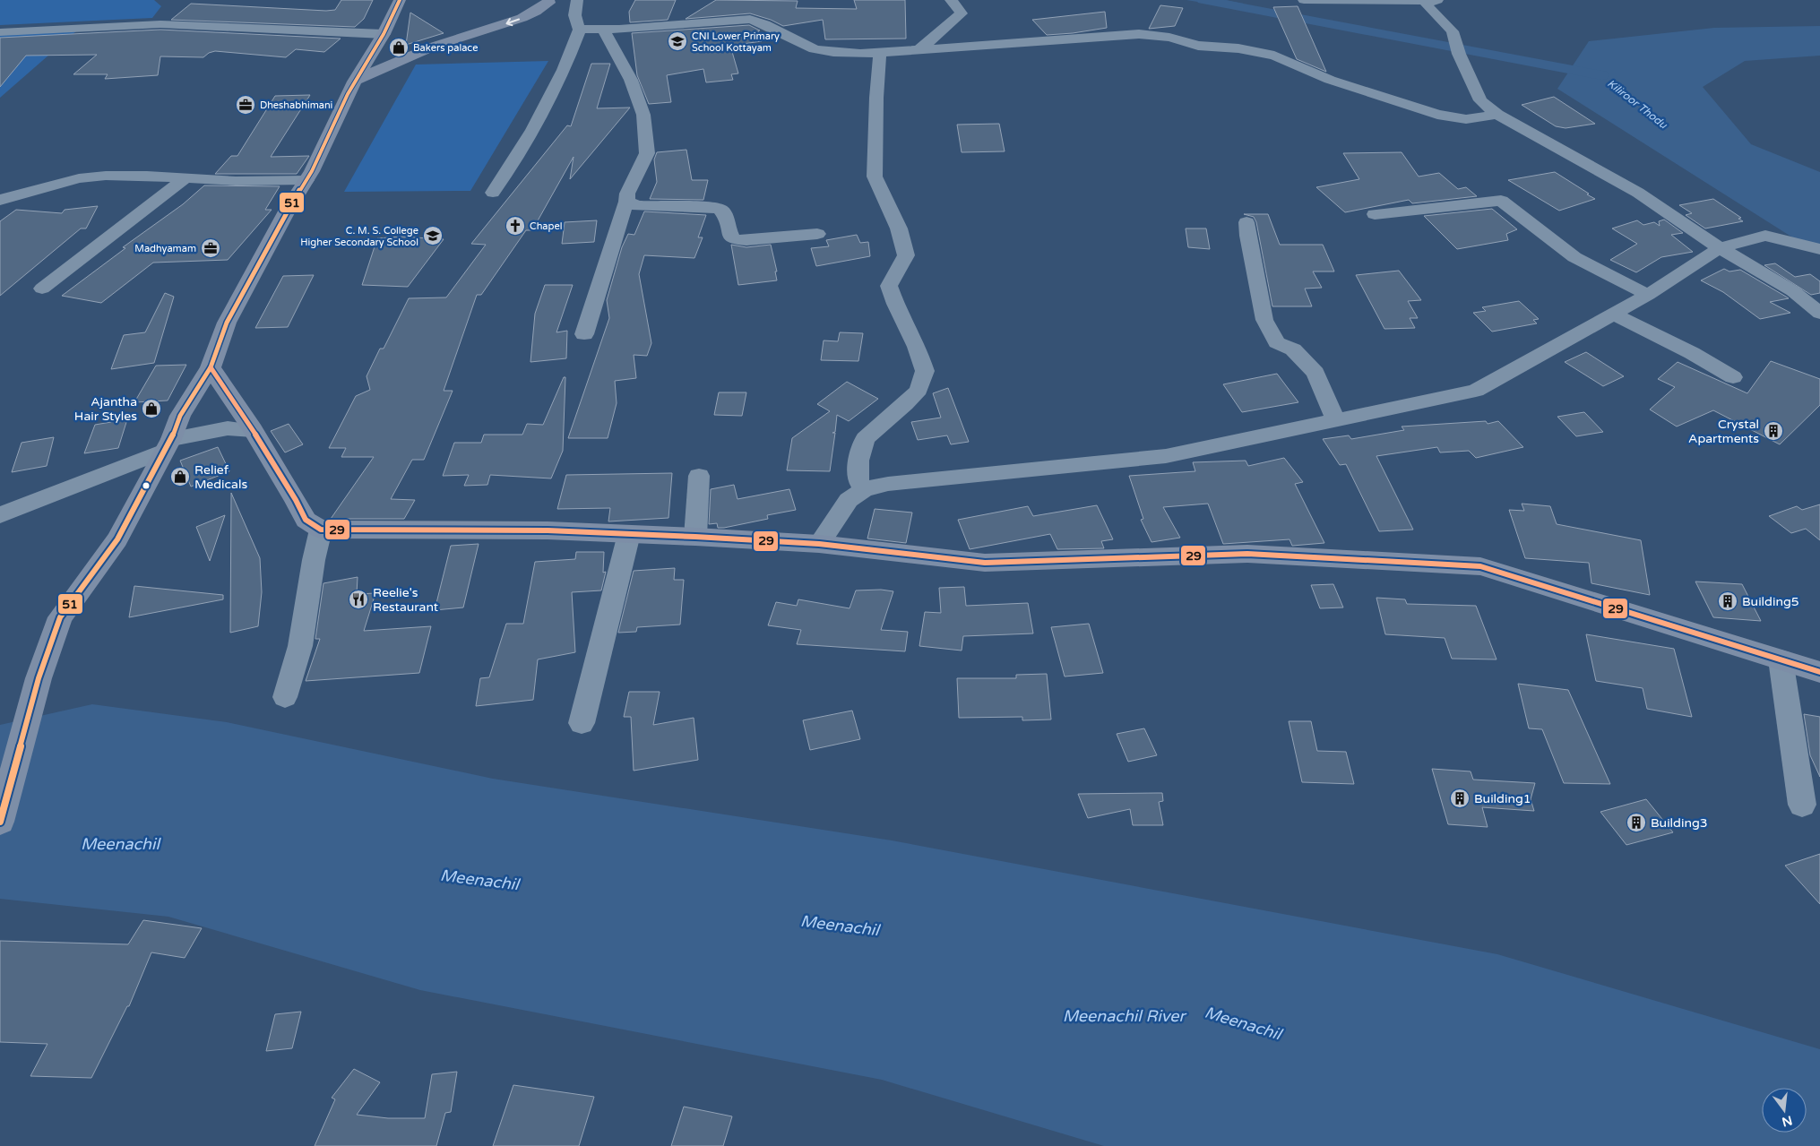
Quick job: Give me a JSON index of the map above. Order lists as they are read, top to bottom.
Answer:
{
  "water": ["Kiliroor Thodu", "Meenachil", "Meenachil River"],
  "places": {
    "school or university": ["CNI Lower Primary School Kottayam", "C. M. S. College Higher Secondary School"],
    "shop": ["Bakers palace", "Ajantha Hair Styles", "Relief Medicals"],
    "office": ["Dheshabhimani", "Madhyamam"],
    "church": ["Chapel"],
    "building": [
      "Crystal Apartments",
      "Building5",
      "Building1",
      "Building3"
    ],
    "restaurant": ["Reelie's Restaurant"]
  },
  "lines": ["transit line 51", "transit line 29"],
  "north": "bottom"
}
